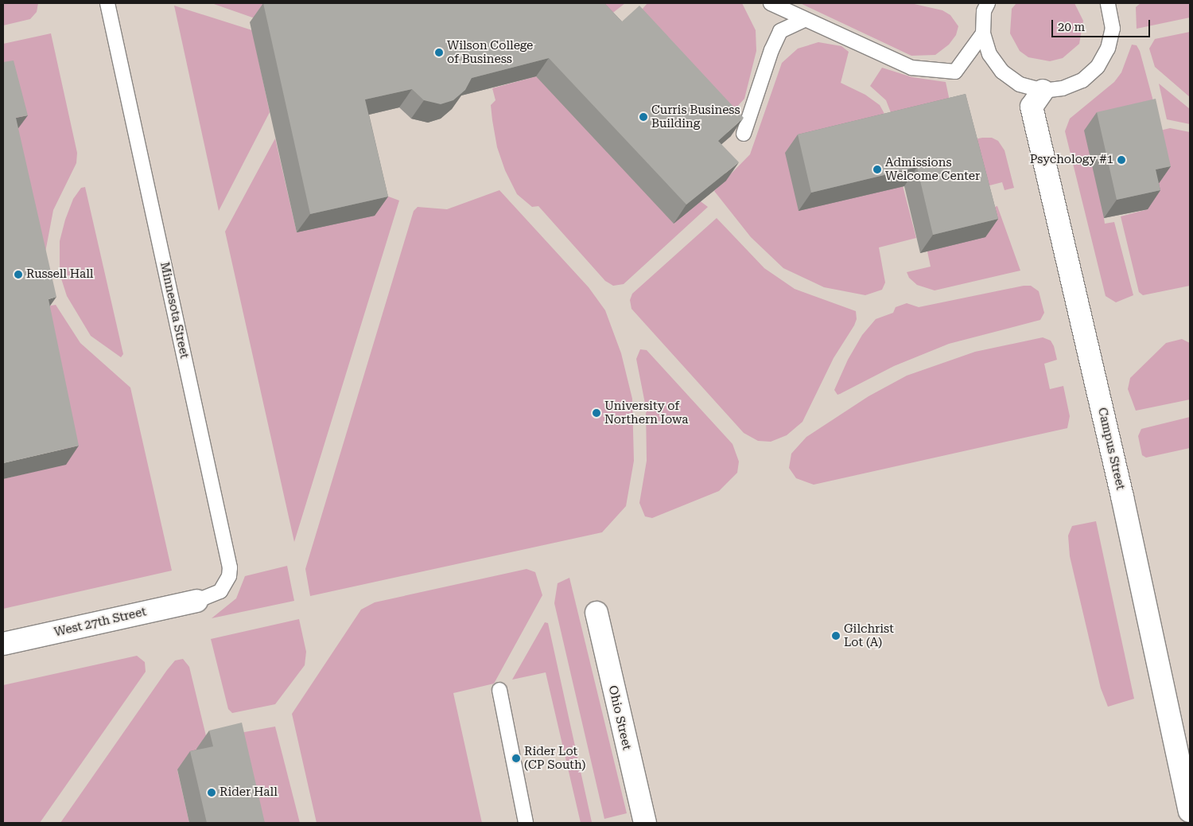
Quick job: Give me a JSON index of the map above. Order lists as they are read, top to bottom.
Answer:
{
  "streets": {
    "street": ["Campus Street", "West 27th Street", "Ohio Street"],
    "lane": ["Minnesota Street"]
  },
  "crossings": [
    ["Minnesota Street", "West 27th Street"]
  ],
  "places": [
    "Wilson College of Business",
    "Curris Business Building",
    "Psychology #1",
    "Admissions Welcome Center",
    "Russell Hall",
    "University of Northern Iowa",
    "Gilchrist Lot (A)",
    "Rider Lot (CP South)",
    "Rider Hall"
  ],
  "scale_bar": "20 m"
}
